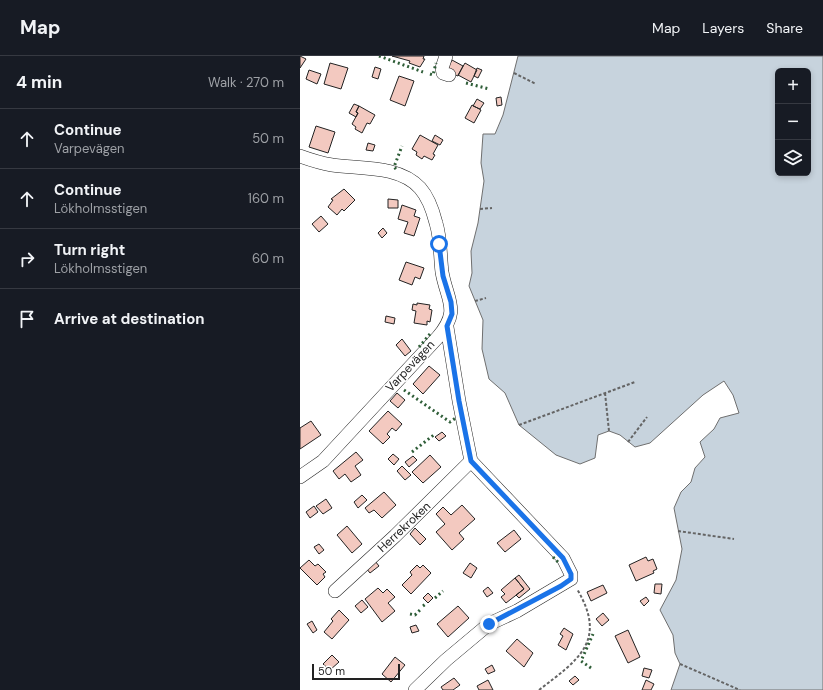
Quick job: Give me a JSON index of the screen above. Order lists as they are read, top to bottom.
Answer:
{
  "streets": {
    "street": ["Varpevägen", "Herrekroken"]
  },
  "scale_bar": "50 m",
  "page": {
    "header": "Map",
    "nav": ["Map", "Layers", "Share"],
    "heading": ["4 min", "Walk · 270 m"],
    "map_buttons": ["+", "−"],
    "list": [
      ["Continue", "Varpevägen", "50 m"],
      ["Continue", "Lökholmsstigen", "160 m"],
      ["Turn right", "Lökholmsstigen", "60 m"],
      "Arrive at destination"
    ],
    "scale": "50 m"
  }
}
